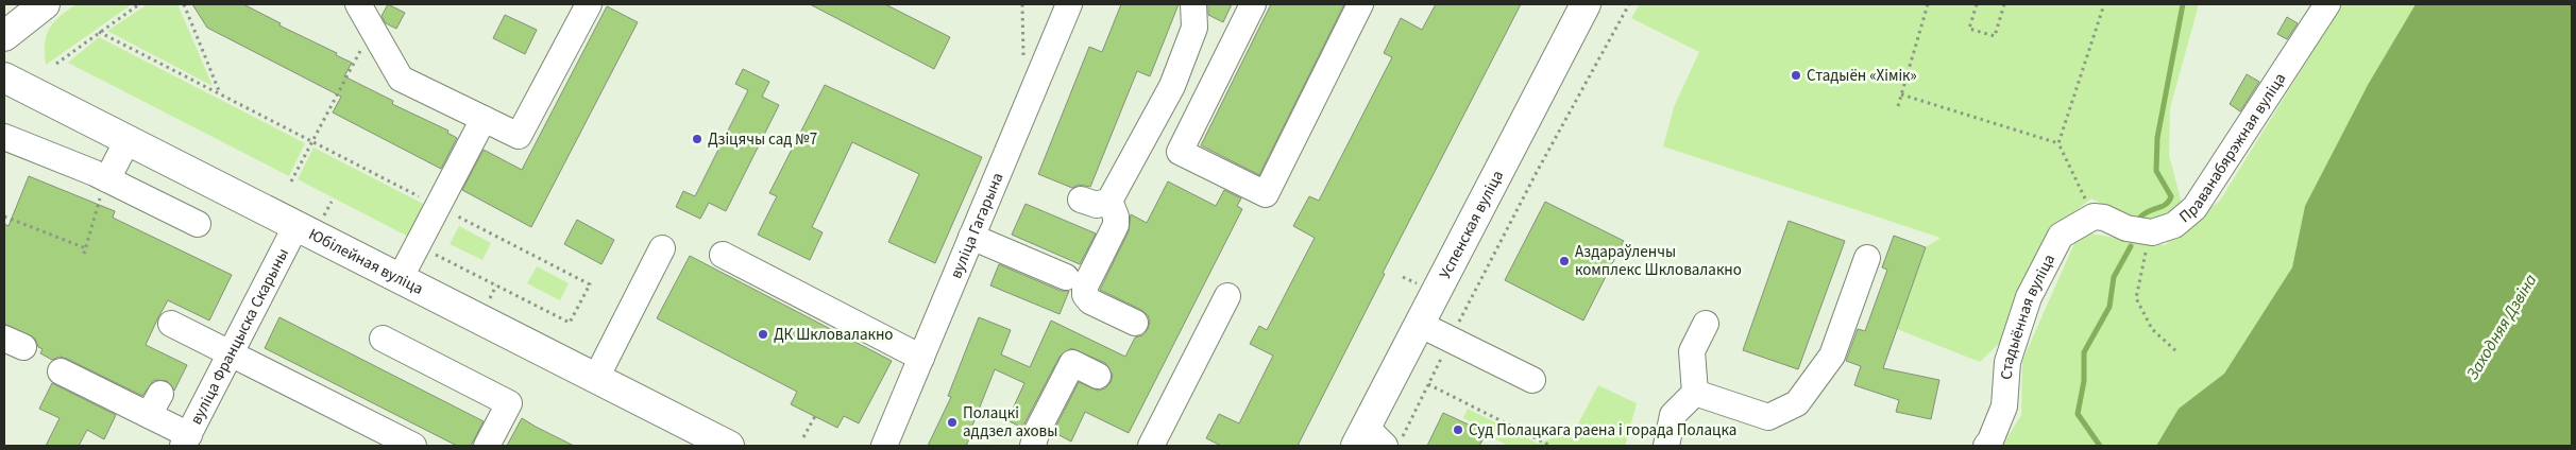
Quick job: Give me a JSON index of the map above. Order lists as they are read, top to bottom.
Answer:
{
  "streets": {
    "main road": ["Успенская вуліца", "Юбілейная вуліца"],
    "street": [
      "Праванабярэжная вуліца",
      "вуліца Гагарына",
      "Стадыённая вуліца",
      "вуліца Францыска Скарыны"
    ]
  },
  "crossings": [
    ["Юбілейная вуліца", "вуліца Францыска Скарыны"]
  ],
  "water": ["Заходняя Дзвіна"],
  "places": [
    "Стадыён «Хімік»",
    "Дзіцячы сад №7",
    "Аздараўленчы комплекс Шкловалакно",
    "ДК Шкловалакно",
    "Полацкі аддзел аховы",
    "Суд Полацкага раена і горада Полацка"
  ]
}
